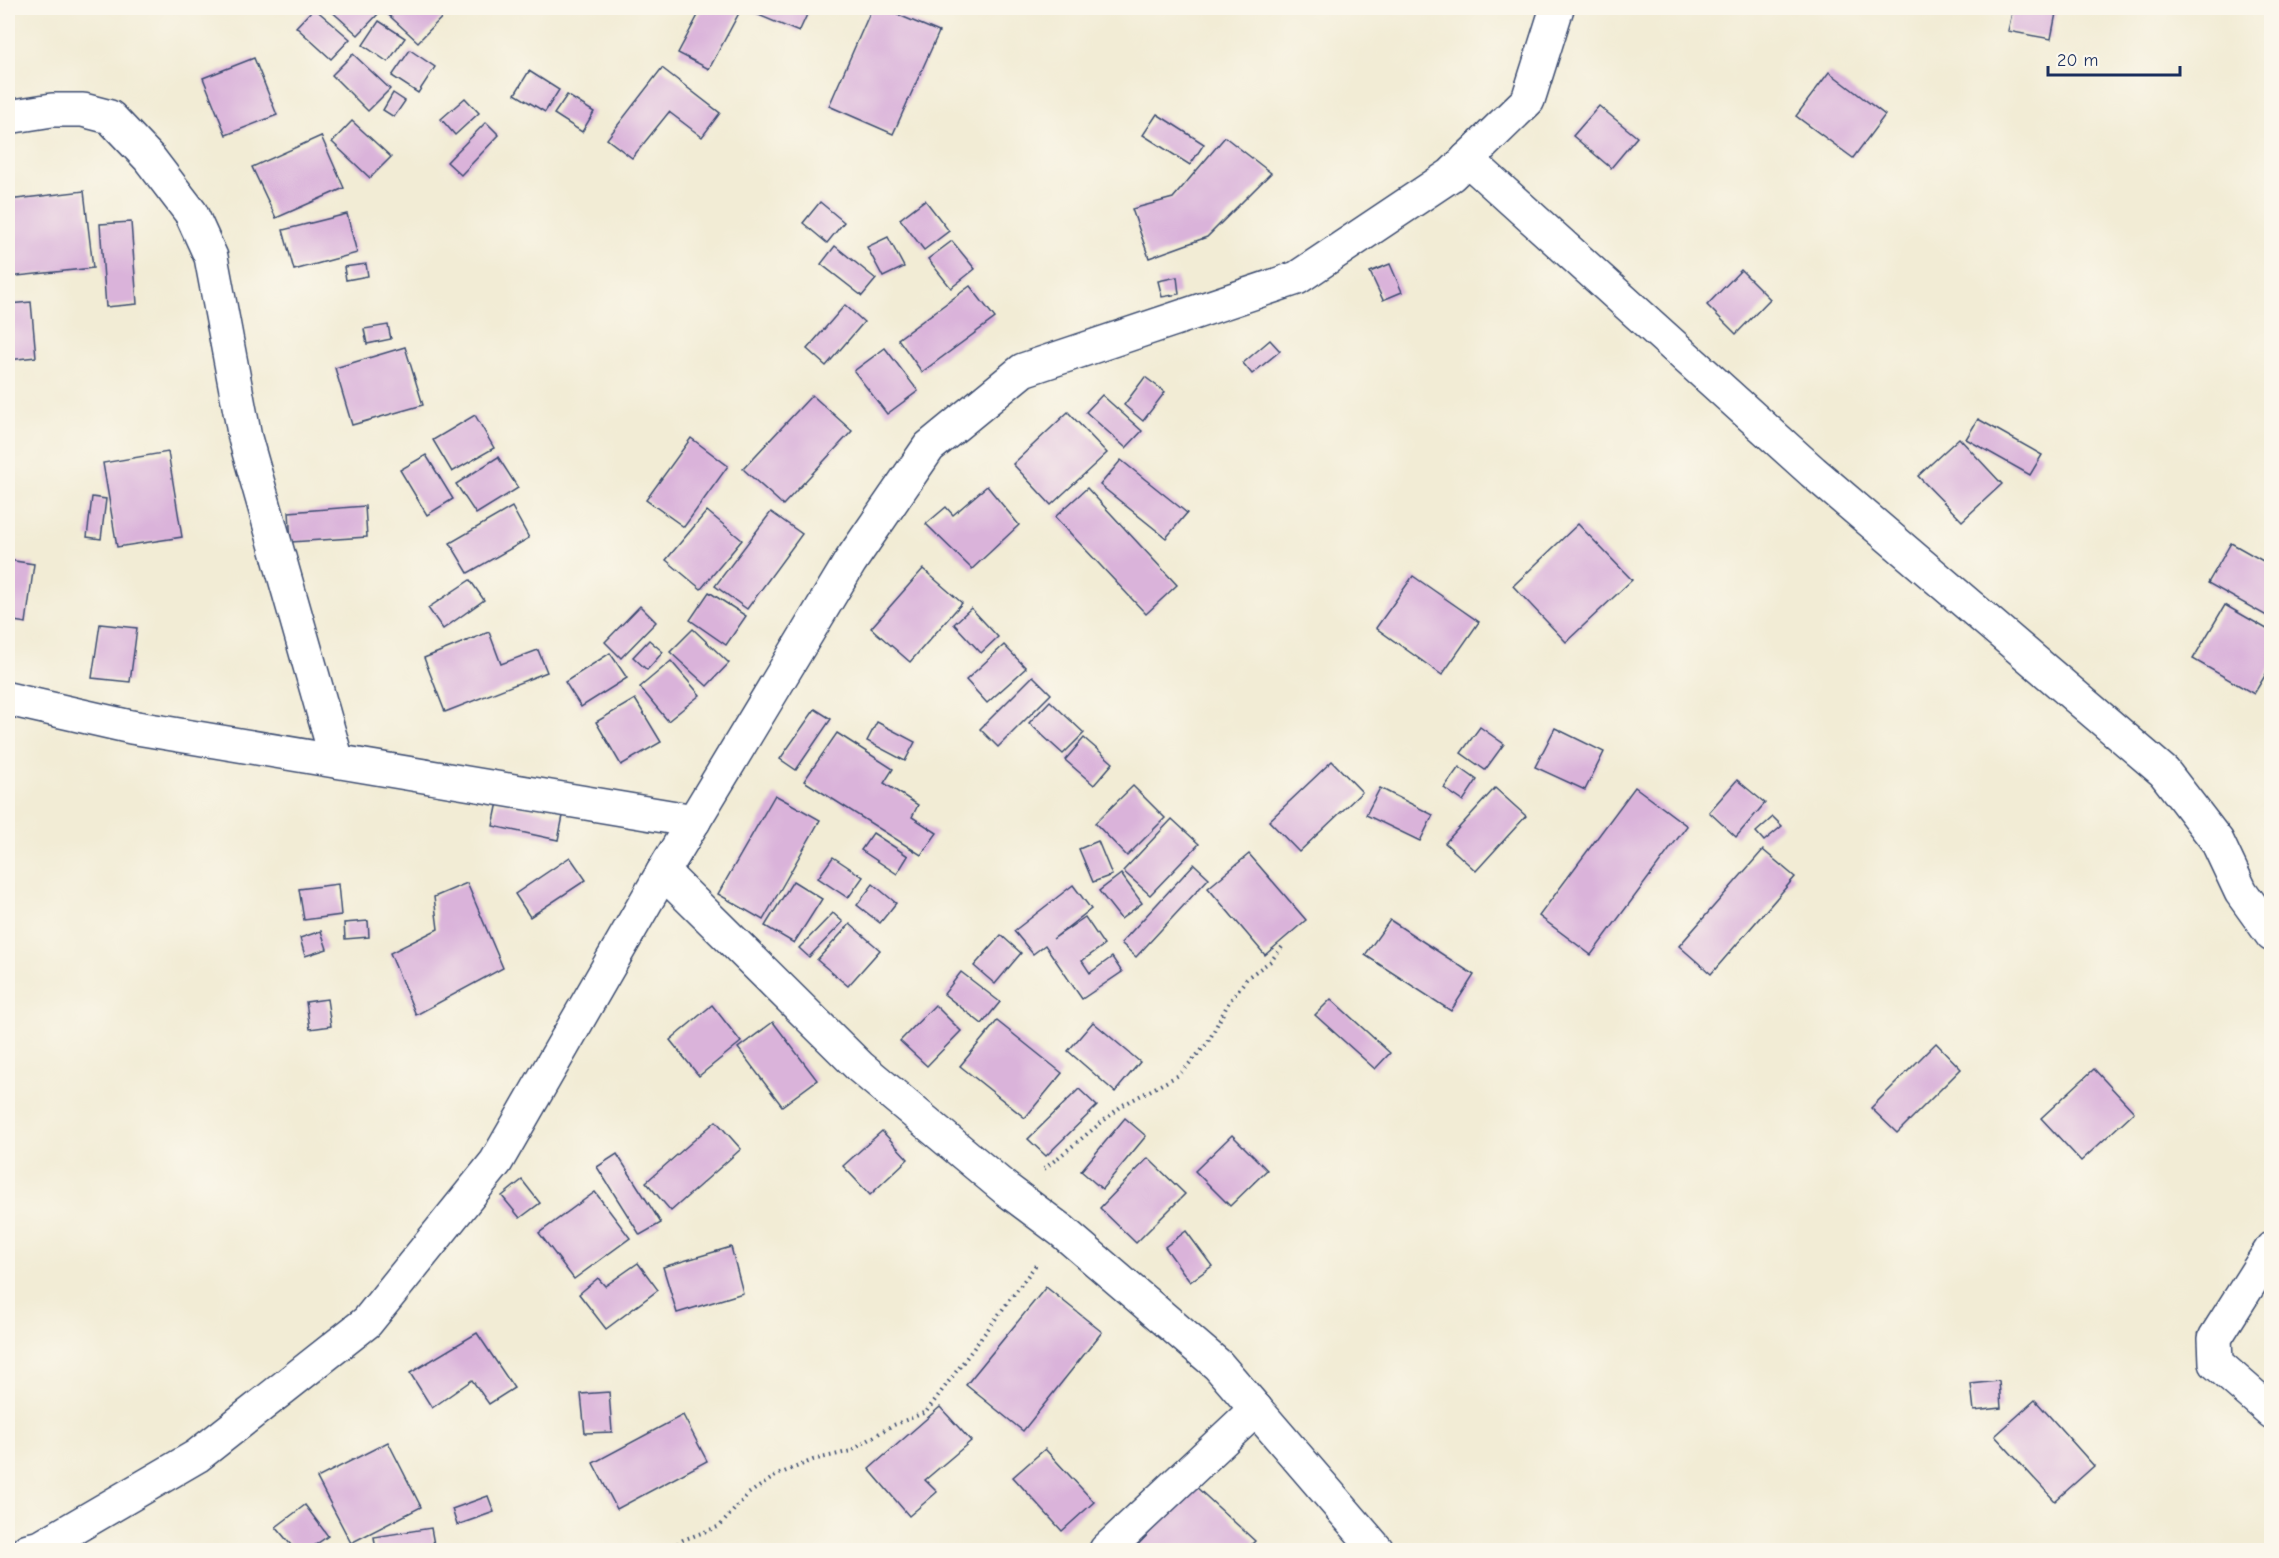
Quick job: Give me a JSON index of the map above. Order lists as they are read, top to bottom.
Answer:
{
  "scale_bar": "20 m"
}
